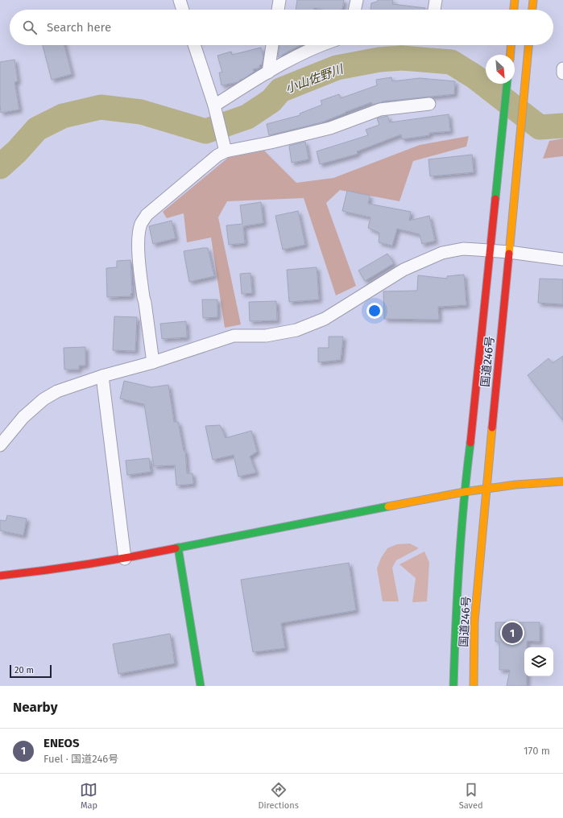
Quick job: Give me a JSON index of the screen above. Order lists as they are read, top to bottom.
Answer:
{
  "streets": {
    "main road": ["国道246号"]
  },
  "water": ["小山佐野川"],
  "scale_bar": "20 m",
  "north": "bottom right",
  "page": {
    "search": "Search here",
    "pins": "1",
    "scale": "20 m",
    "heading": "Nearby",
    "list": [
      {
        "mark": "1",
        "name": "ENEOS",
        "note": "Fuel · 国道246号",
        "value": "170 m"
      }
    ],
    "nav": ["Map", "Directions", "Saved"]
  }
}
